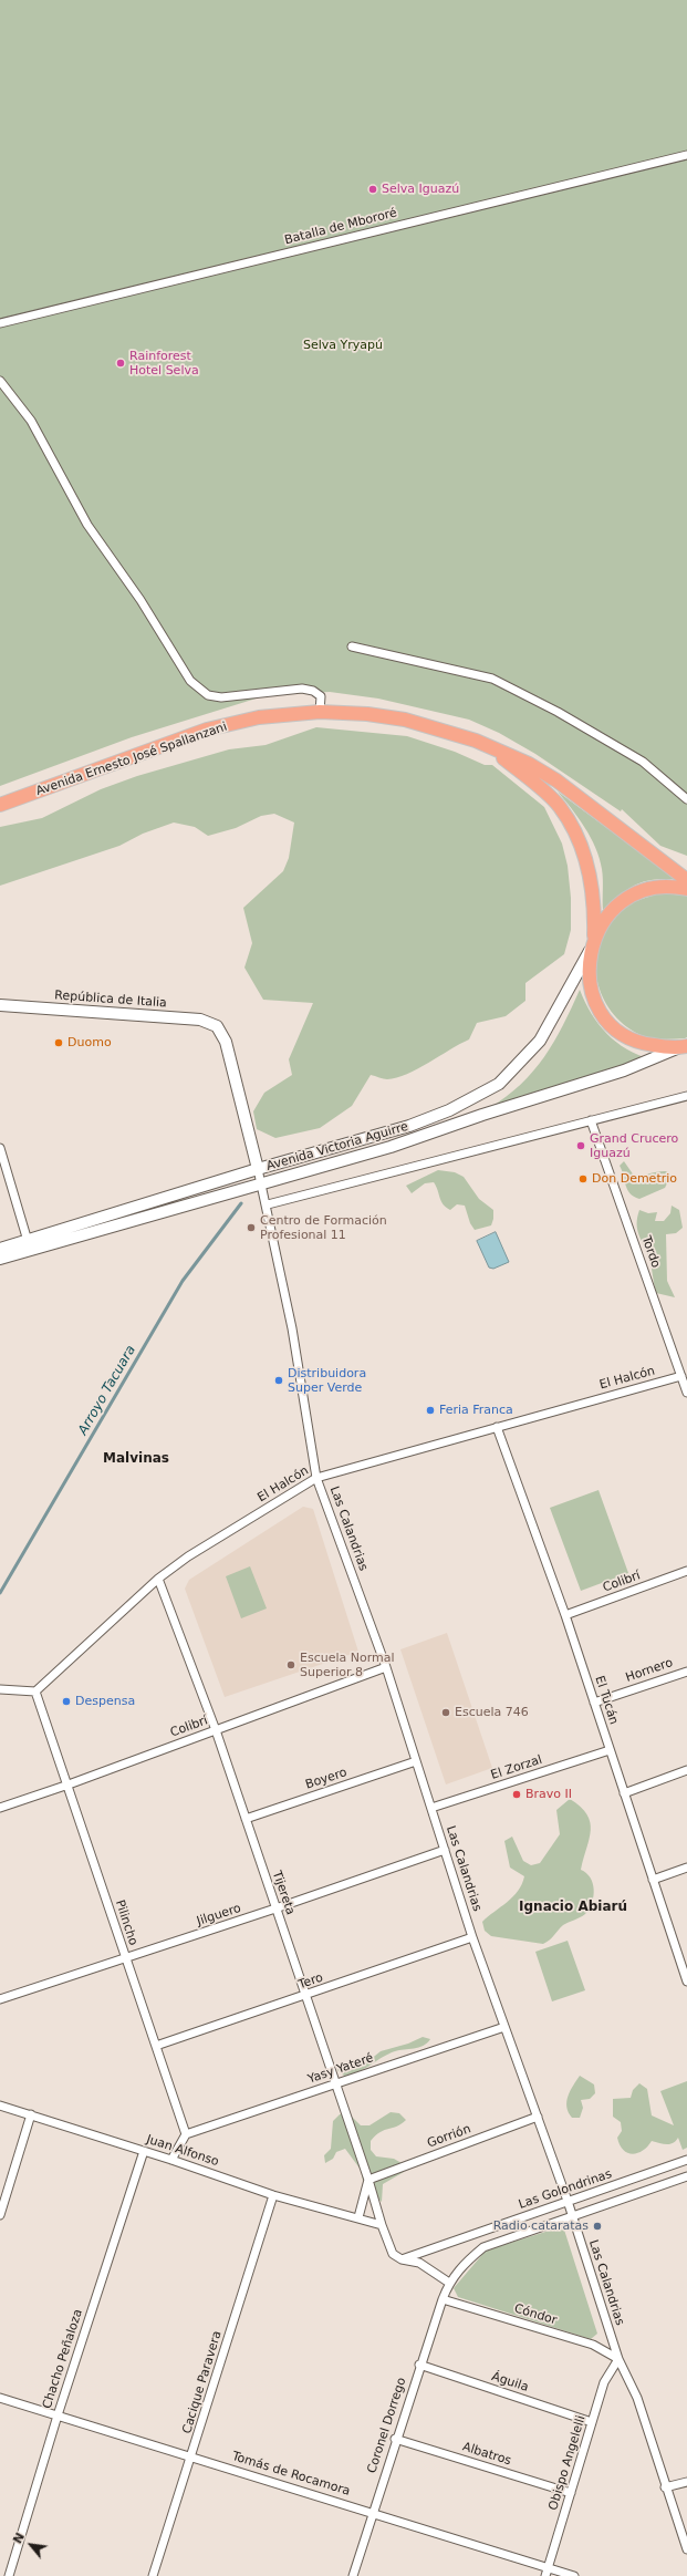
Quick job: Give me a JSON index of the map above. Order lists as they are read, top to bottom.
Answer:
{
  "streets": {
    "highway": ["Avenida Ernesto José Spallanzani"],
    "main road": ["República de Italia", "Avenida Victoria Aguirre"],
    "street": [
      "Batalla de Mbororé",
      "Tordo",
      "El Halcón",
      "Las Calandrias",
      "Colibrí",
      "Hornero",
      "El Tucán",
      "El Zorzal",
      "Boyero",
      "Tijereta",
      "Jilguero",
      "Pilincho",
      "Tero",
      "Yasy Yateré",
      "Gorrión",
      "Juan Alfonso",
      "Las Golondrinas",
      "Cóndor",
      "Chacho Peñaloza",
      "Cacique Paravera",
      "Águila",
      "Coronel Dorrego",
      "Albatros",
      "Obispo Angelelli",
      "Tomás de Rocamora"
    ]
  },
  "crossings": [
    ["Avenida Ernesto José Spallanzani", "Avenida Victoria Aguirre"],
    ["República de Italia", "Avenida Victoria Aguirre"],
    ["República de Italia", "Las Calandrias"],
    ["Avenida Victoria Aguirre", "Las Calandrias"],
    ["Tordo", "El Halcón"],
    ["El Halcón", "Las Calandrias"],
    ["El Halcón", "El Tucán"],
    ["El Halcón", "Tijereta"],
    ["El Halcón", "Pilincho"],
    ["Las Calandrias", "Colibrí"],
    ["Las Calandrias", "El Zorzal"],
    ["Las Calandrias", "Boyero"],
    ["Las Calandrias", "Jilguero"],
    ["Las Calandrias", "Tero"],
    ["Las Calandrias", "Yasy Yateré"],
    ["Las Calandrias", "Gorrión"],
    ["Las Calandrias", "Las Golondrinas"],
    ["Las Calandrias", "Cóndor"],
    ["Las Calandrias", "Obispo Angelelli"],
    ["Colibrí", "El Tucán"],
    ["Colibrí", "Tijereta"],
    ["Colibrí", "Pilincho"],
    ["Hornero", "El Tucán"],
    ["El Tucán", "El Zorzal"],
    ["Boyero", "Tijereta"],
    ["Tijereta", "Jilguero"],
    ["Tijereta", "Tero"],
    ["Tijereta", "Yasy Yateré"],
    ["Tijereta", "Gorrión"],
    ["Tijereta", "Juan Alfonso"],
    ["Tijereta", "Las Golondrinas"],
    ["Jilguero", "Pilincho"],
    ["Pilincho", "Tero"],
    ["Pilincho", "Yasy Yateré"],
    ["Juan Alfonso", "Chacho Peñaloza"],
    ["Juan Alfonso", "Cacique Paravera"],
    ["Cóndor", "Coronel Dorrego"],
    ["Cóndor", "Obispo Angelelli"],
    ["Chacho Peñaloza", "Tomás de Rocamora"],
    ["Cacique Paravera", "Tomás de Rocamora"],
    ["Águila", "Coronel Dorrego"],
    ["Águila", "Obispo Angelelli"],
    ["Coronel Dorrego", "Albatros"],
    ["Coronel Dorrego", "Tomás de Rocamora"],
    ["Albatros", "Obispo Angelelli"],
    ["Obispo Angelelli", "Tomás de Rocamora"]
  ],
  "districts": ["Malvinas", "Ignacio Abiarú"],
  "water": ["Arroyo Tacuara"],
  "parks": ["Selva Yryapú"],
  "places": [
    "Selva Iguazú",
    "Rainforest Hotel Selva",
    "Duomo",
    "Grand Crucero Iguazú",
    "Don Demetrio",
    "Centro de Formación Profesional 11",
    "Distribuidora Super Verde",
    "Feria Franca",
    "Escuela Normal Superior 8",
    "Despensa",
    "Escuela 746",
    "Bravo II",
    "Radio cataratas"
  ],
  "north": "top left"
}
